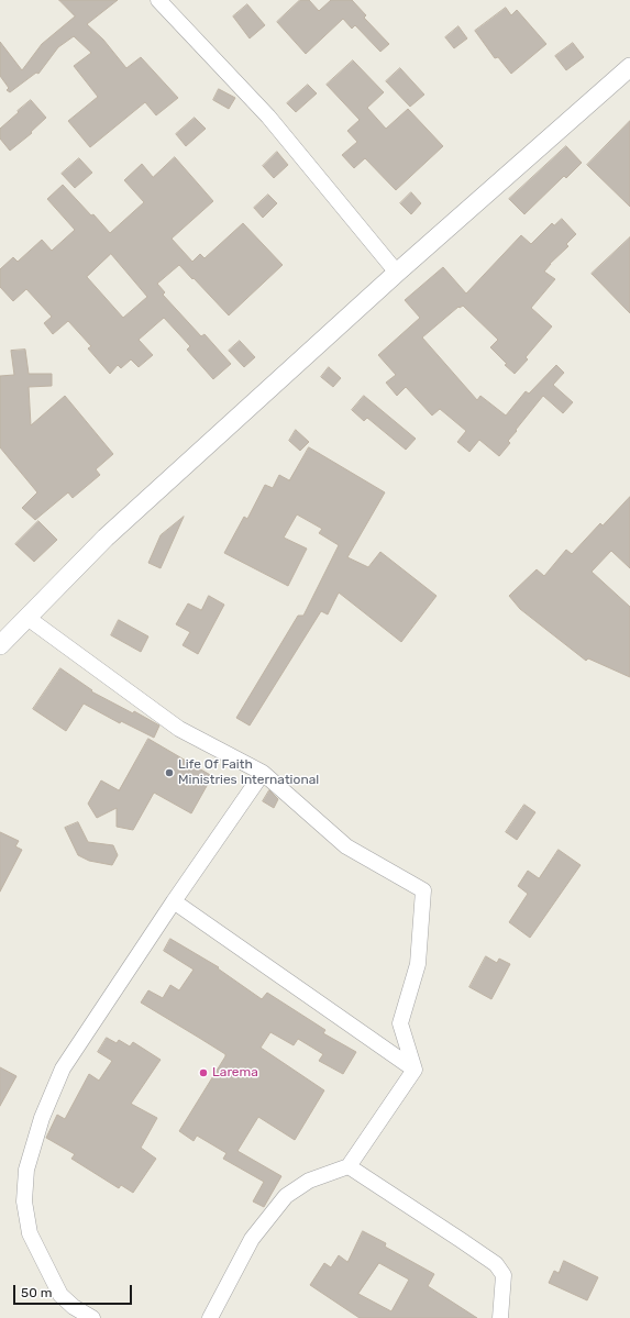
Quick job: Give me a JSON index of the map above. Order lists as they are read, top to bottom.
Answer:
{
  "places": ["Life Of Faith Ministries International", "Larema"],
  "scale_bar": "50 m"
}
